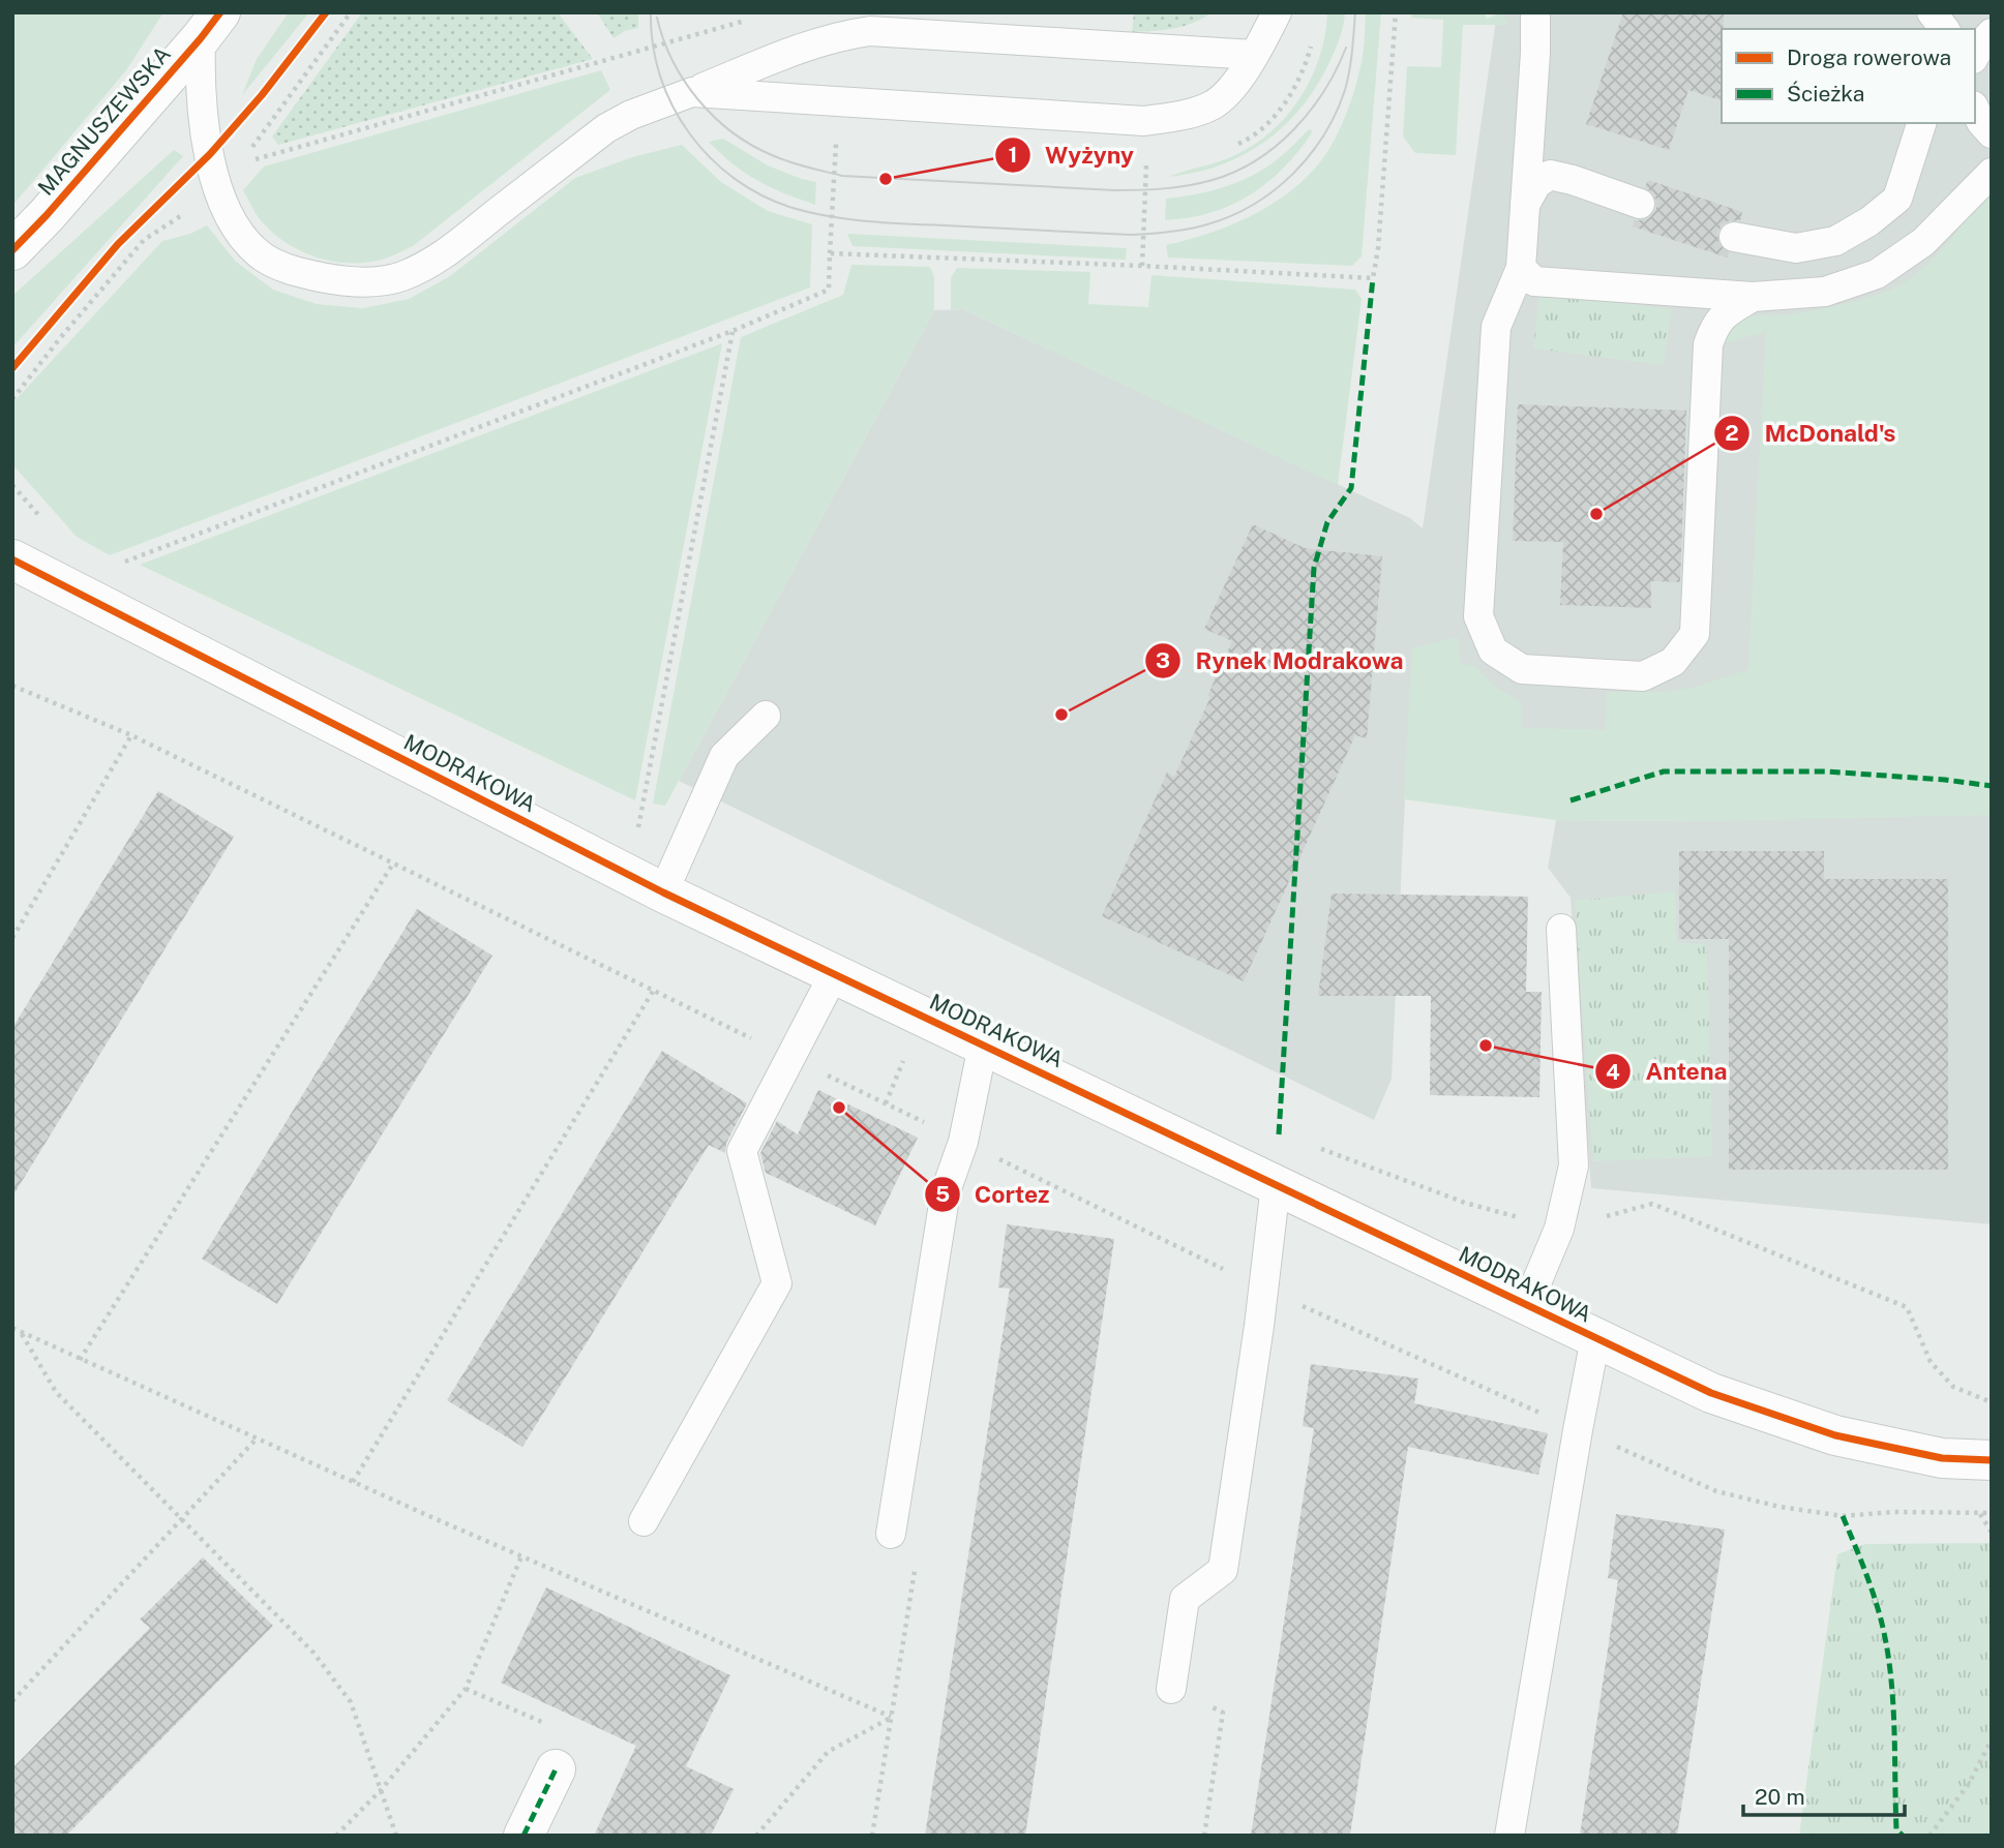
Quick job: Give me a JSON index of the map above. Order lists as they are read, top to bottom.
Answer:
{
  "streets": {
    "street": ["MAGNUSZEWSKA", "MODRAKOWA"]
  },
  "places": [
    "Wyżyny",
    "McDonald's",
    "Rynek Modrakowa",
    "Antena",
    "Cortez"
  ],
  "legend": ["Droga rowerowa", "Ścieżka"],
  "scale_bar": "20 m"
}
